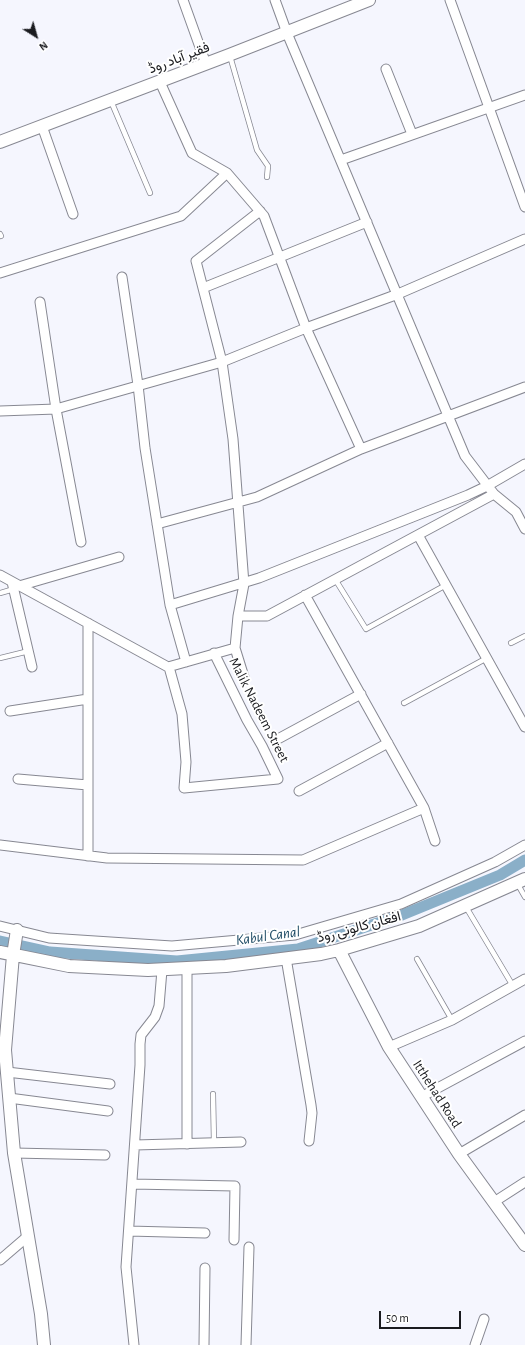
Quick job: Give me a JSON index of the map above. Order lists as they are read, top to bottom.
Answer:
{
  "streets": {
    "street": [
      "فقیر آباد روڈ",
      "Malik Nadeem Street",
      "افغان کالونی روڈ",
      "Itthehad Road"
    ]
  },
  "crossings": [
    ["افغان کالونی روڈ", "Itthehad Road"]
  ],
  "water": ["Kabul Canal"],
  "scale_bar": "50 m",
  "north": "bottom right"
}
